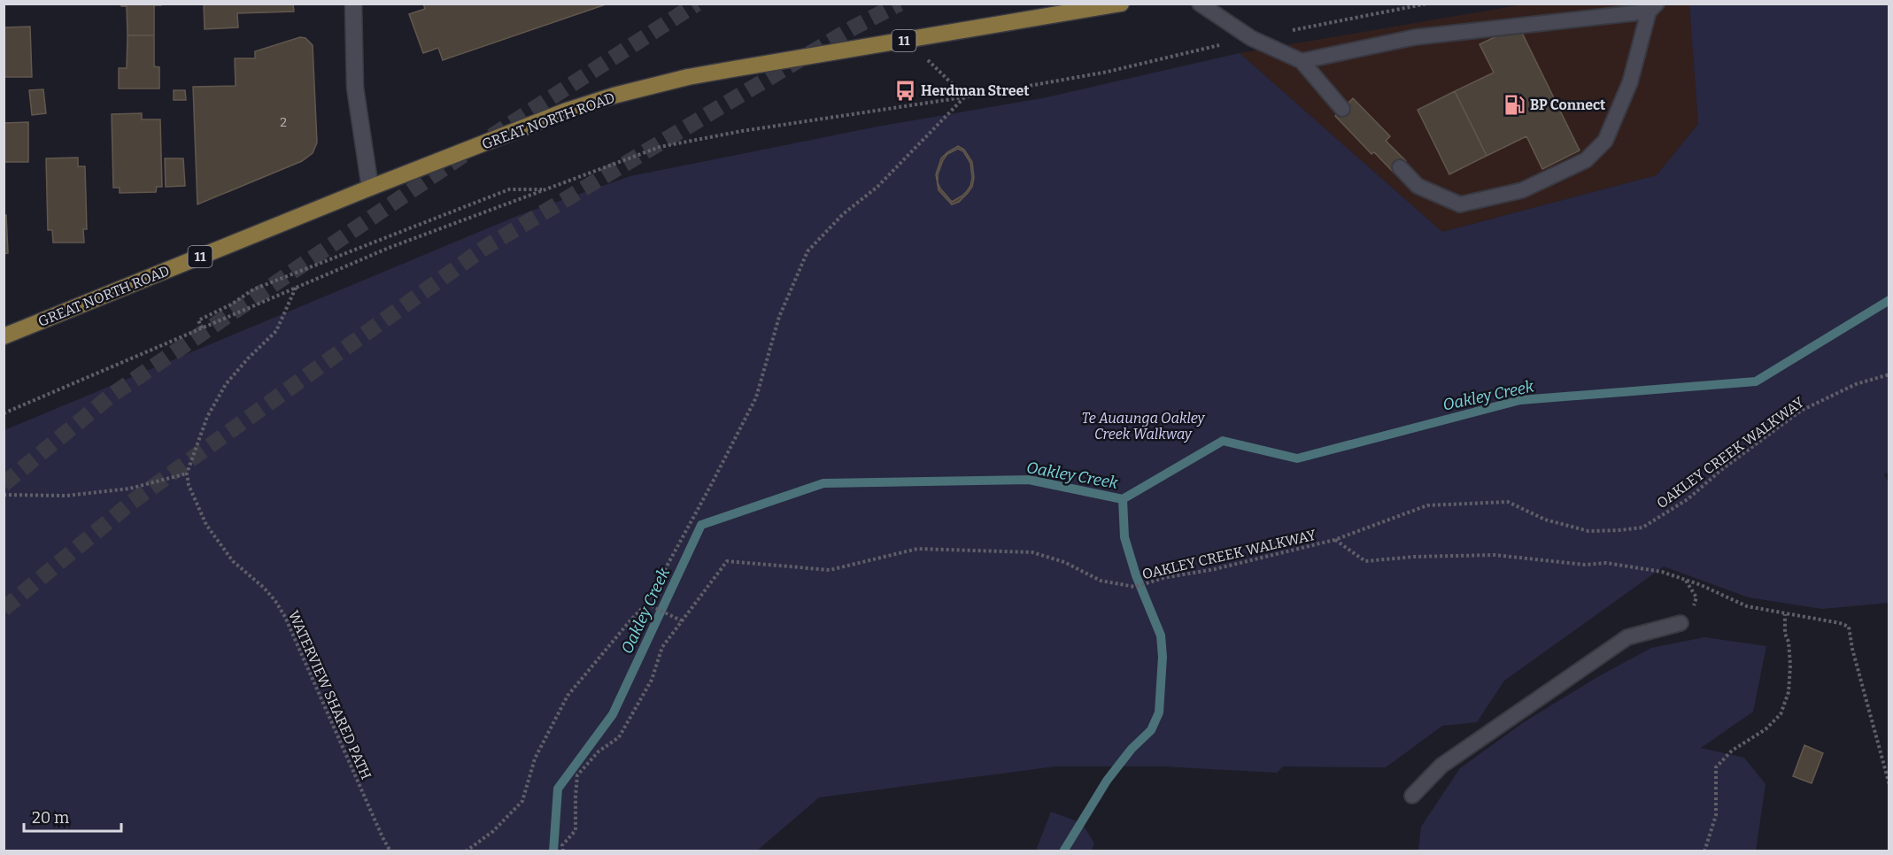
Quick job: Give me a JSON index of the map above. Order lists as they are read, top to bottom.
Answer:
{
  "streets": {
    "main road": ["11", "GREAT NORTH ROAD"],
    "path": ["OAKLEY CREEK WALKWAY", "WATERVIEW SHARED PATH"]
  },
  "water": ["Oakley Creek"],
  "parks": ["Te Auaunga Oakley Creek Walkway"],
  "places": {
    "bus stop": ["Herdman Street"],
    "fuel station": ["BP Connect"]
  },
  "house_numbers": ["2"],
  "scale_bar": "20 m"
}
